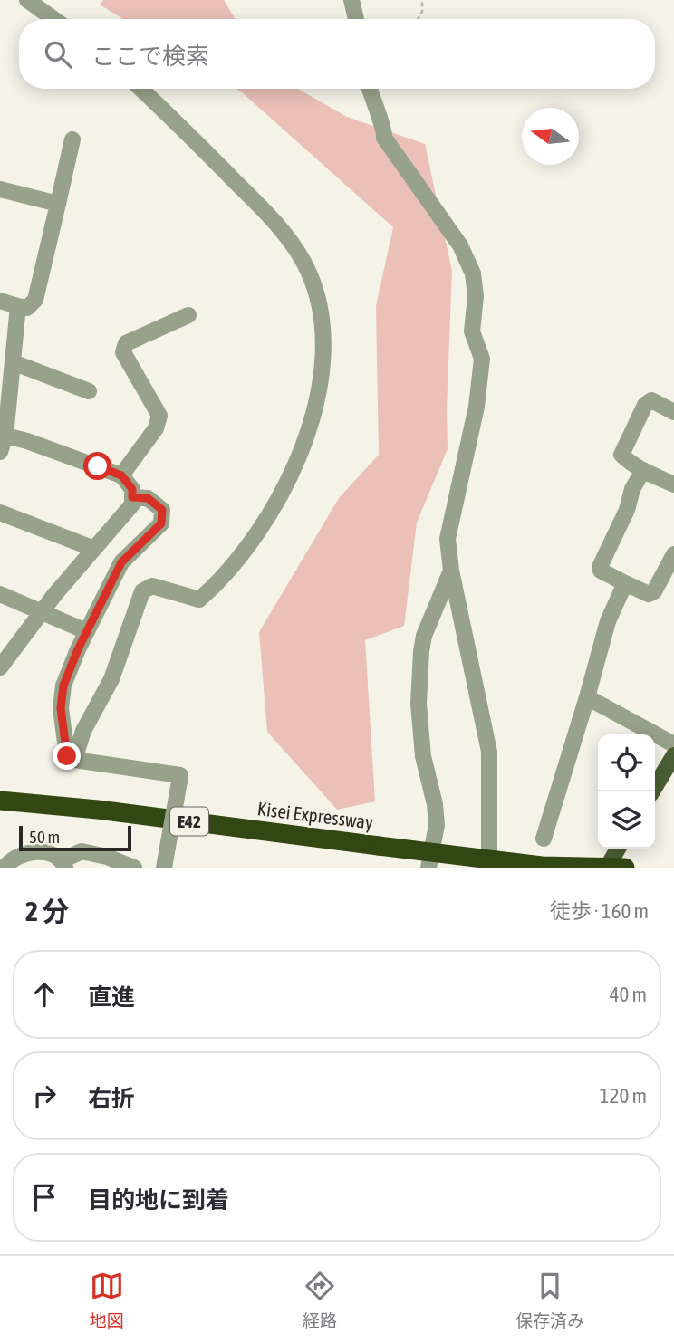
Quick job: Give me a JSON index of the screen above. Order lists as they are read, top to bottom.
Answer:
{
  "streets": {
    "highway": ["Kisei Expressway", "E42"]
  },
  "scale_bar": "50 m",
  "north": "left",
  "page": {
    "search": "ここで検索",
    "scale": "50 m",
    "heading": ["2 分", "徒歩 · 160 m"],
    "list": [
      ["直進", "40 m"],
      ["右折", "120 m"],
      "目的地に到着"
    ],
    "nav": ["地図", "経路", "保存済み"]
  }
}
